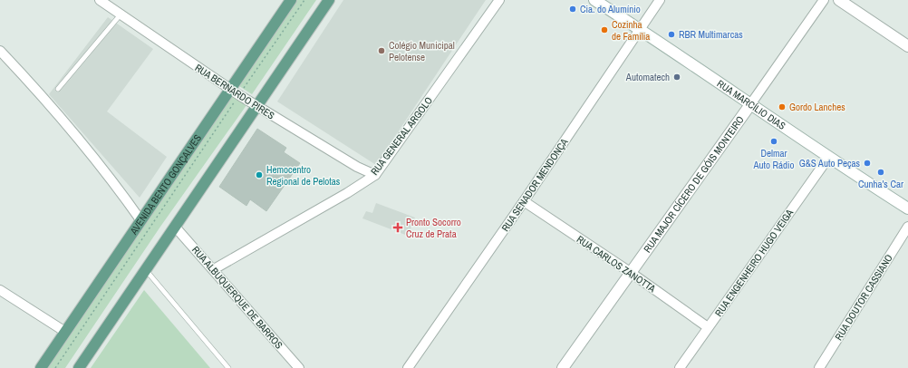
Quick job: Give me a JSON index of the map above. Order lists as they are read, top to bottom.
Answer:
{
  "streets": {
    "main road": ["AVENIDA BENTO GONÇALVES"],
    "street": [
      "RUA BERNARDO PIRES",
      "RUA MARCÍLIO DIAS",
      "RUA GENERAL ARGOLO",
      "RUA MAJOR CÍCERO DE GÓIS MONTEIRO",
      "RUA SENADOR MENDONÇA",
      "RUA ENGENHEIRO HUGO VEIGA",
      "RUA CARLOS ZANOTTA",
      "RUA ALBUQUERQUE DE BARROS",
      "RUA DOUTOR CASSIANO"
    ]
  },
  "crossings": [
    ["RUA BERNARDO PIRES", "RUA GENERAL ARGOLO"],
    ["RUA BERNARDO PIRES", "AVENIDA BENTO GONÇALVES"],
    ["RUA MARCÍLIO DIAS", "RUA MAJOR CÍCERO DE GÓIS MONTEIRO"],
    ["RUA MARCÍLIO DIAS", "RUA SENADOR MENDONÇA"],
    ["RUA MARCÍLIO DIAS", "RUA ENGENHEIRO HUGO VEIGA"],
    ["RUA GENERAL ARGOLO", "RUA ALBUQUERQUE DE BARROS"],
    ["RUA MAJOR CÍCERO DE GÓIS MONTEIRO", "RUA CARLOS ZANOTTA"],
    ["RUA SENADOR MENDONÇA", "RUA CARLOS ZANOTTA"],
    ["RUA ENGENHEIRO HUGO VEIGA", "RUA CARLOS ZANOTTA"]
  ],
  "places": {
    "other": [
      "Cia. do Alumínio",
      "Cozinha de Família",
      "RBR Multimarcas",
      "Colégio Municipal Pelotense",
      "Automatech",
      "Gordo Lanches",
      "Delmar Auto Rádio",
      "G&S Auto Peças",
      "Cunha's Car",
      "Hemocentro Regional de Pelotas"
    ],
    "health": ["Pronto Socorro Cruz de Prata"]
  }
}
